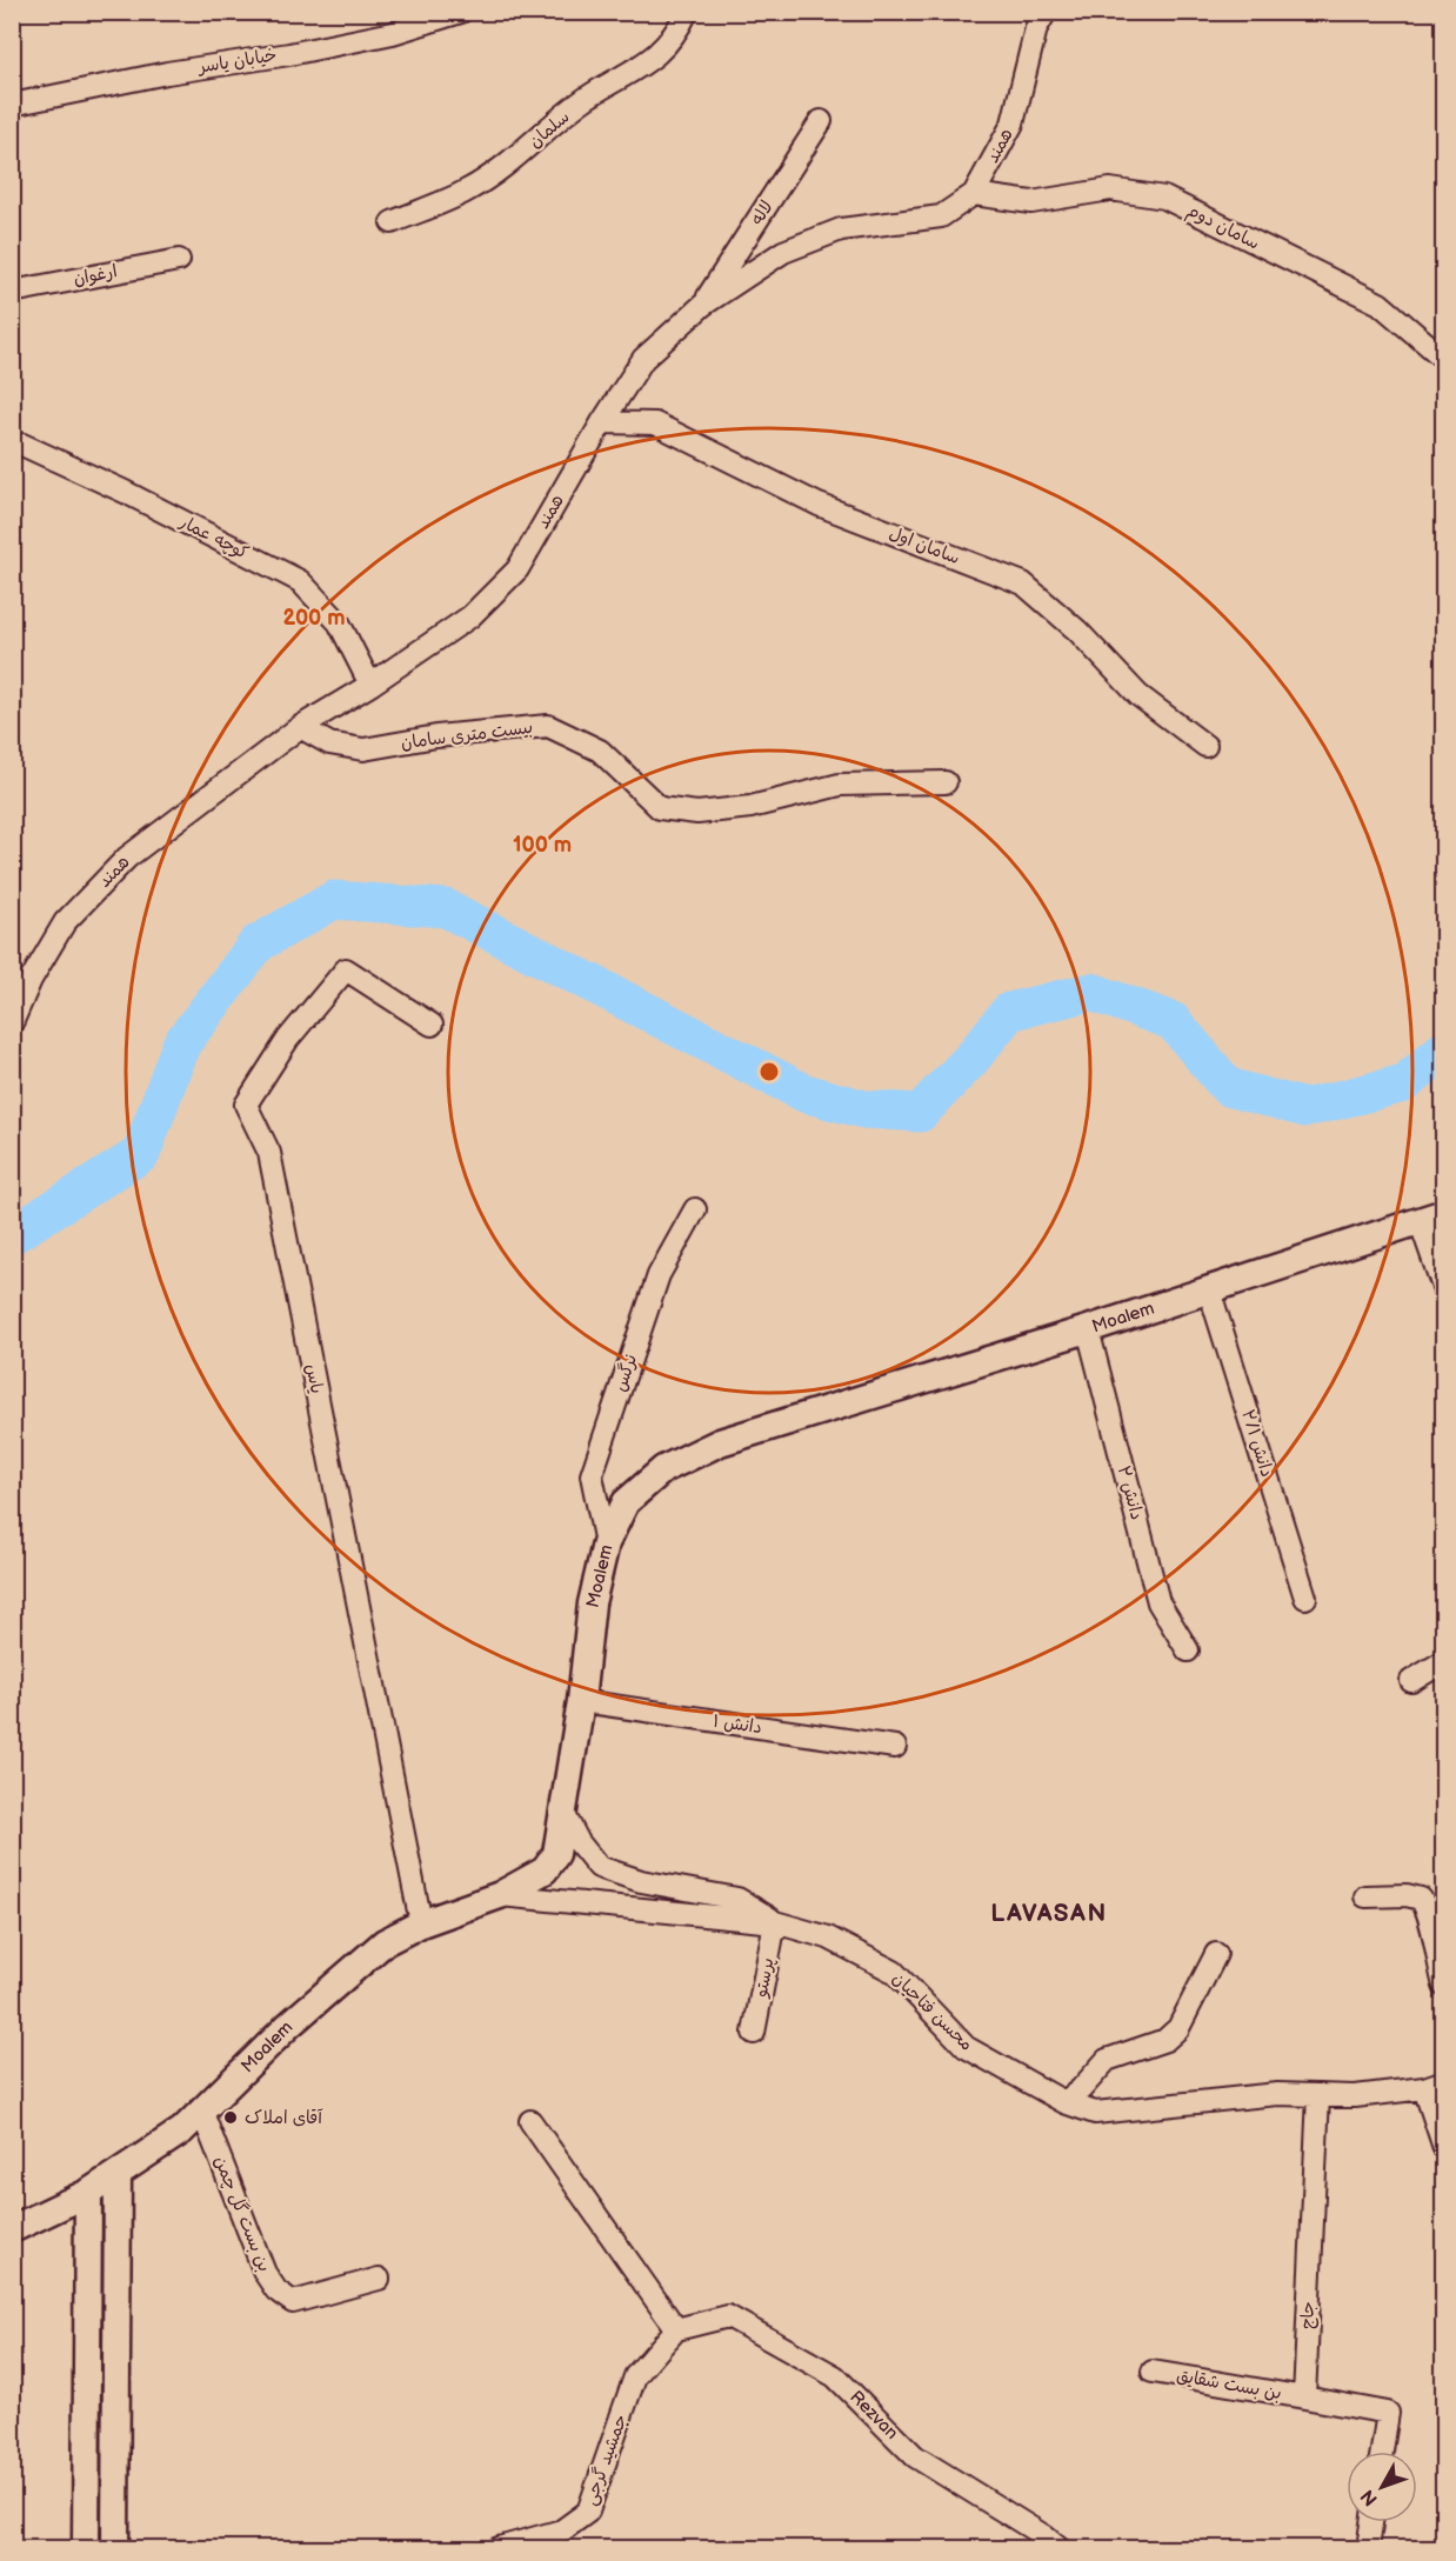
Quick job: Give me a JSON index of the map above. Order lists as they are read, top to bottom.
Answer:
{
  "streets": {
    "main road": ["Moalem"],
    "street": [
      "خیابان یاسر",
      "سلمان",
      "همند",
      "لاله",
      "سامان دوم",
      "ارغوان",
      "کوچه عمار",
      "سامان اول",
      "بیست متری سامان",
      "نرگس",
      "یاس",
      "دانش ۲/۱",
      "دانش ۲",
      "دانش ۱",
      "پرستو",
      "محسن فتاحیان",
      "بن بست گل چمن",
      "جاج",
      "بن بست شقایق",
      "Rezvan",
      "جمشید گرجی"
    ]
  },
  "crossings": [
    ["همند", "لاله"],
    ["همند", "سامان دوم"],
    ["همند", "کوچه عمار"],
    ["همند", "سامان اول"],
    ["همند", "بیست متری سامان"],
    ["Moalem", "نرگس"],
    ["Moalem", "یاس"],
    ["Moalem", "دانش ۲/۱"],
    ["Moalem", "دانش ۲"],
    ["Moalem", "دانش ۱"],
    ["Moalem", "محسن فتاحیان"],
    ["Moalem", "بن بست گل چمن"],
    ["پرستو", "محسن فتاحیان"],
    ["محسن فتاحیان", "جاج"],
    ["جاج", "بن بست شقایق"],
    ["Rezvan", "جمشید گرجی"]
  ],
  "districts": ["LAVASAN"],
  "places": ["آقای املاک"],
  "north": "bottom left",
  "rings": ["200 m", "100 m"]
}
